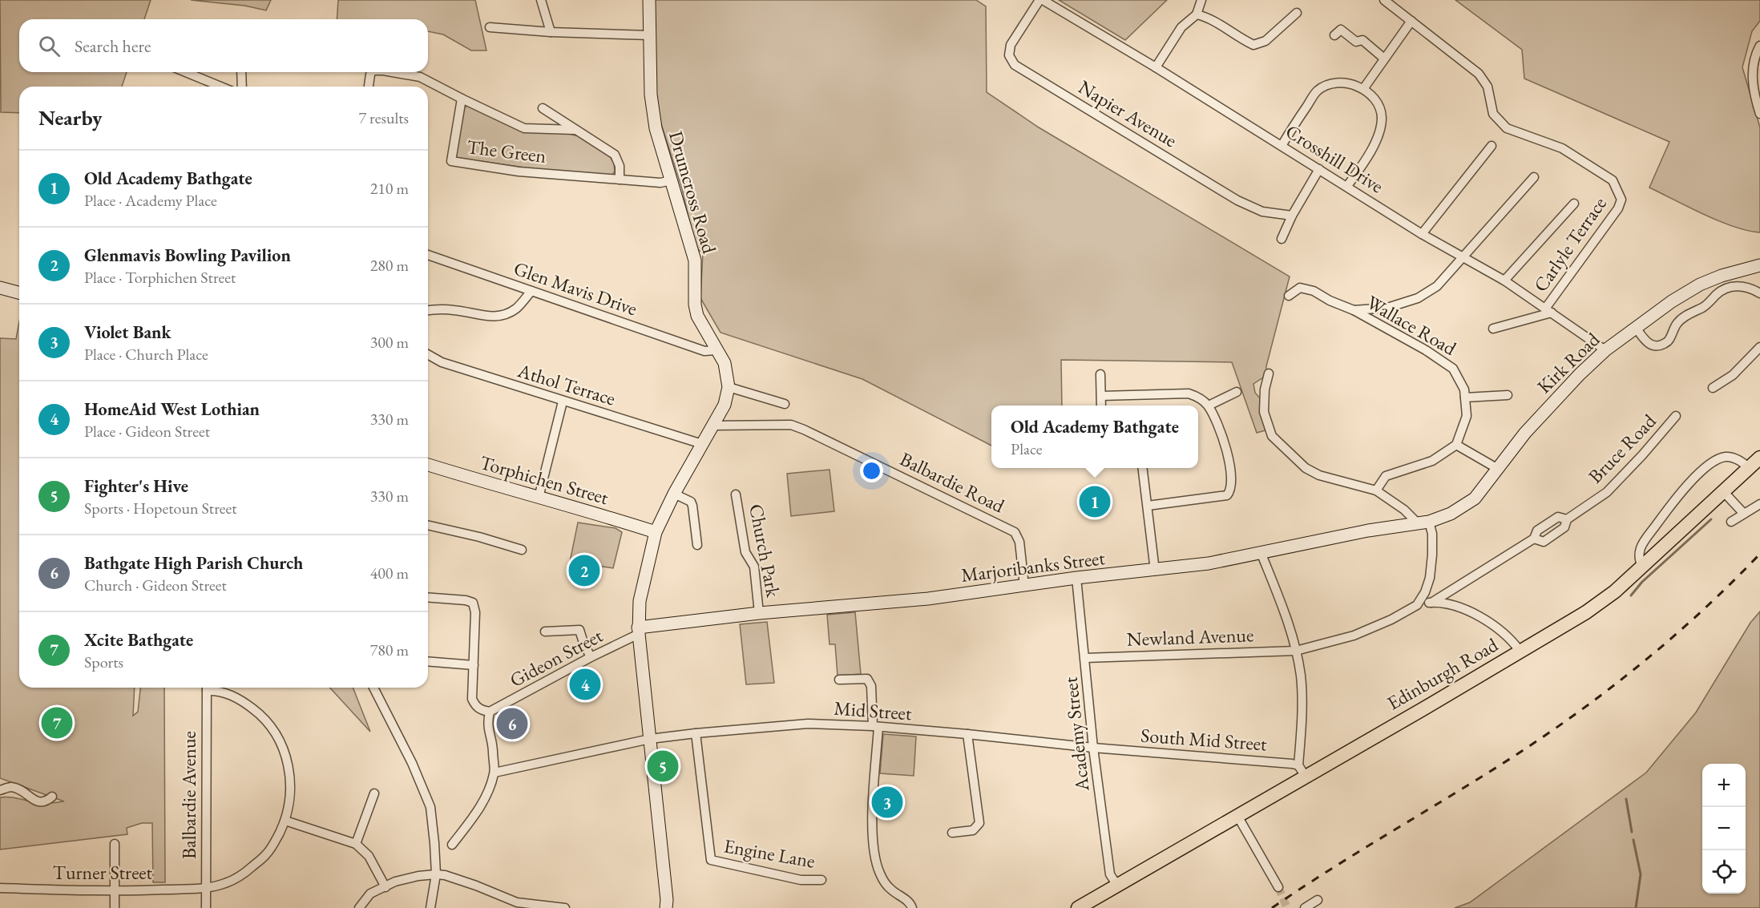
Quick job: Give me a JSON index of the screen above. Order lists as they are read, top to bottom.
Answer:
{
  "streets": {
    "main road": [
      "Drumcross Road",
      "Kirk Road",
      "Torphichen Street",
      "Marjoribanks Street",
      "Edinburgh Road"
    ],
    "street": [
      "Napier Avenue",
      "The Green",
      "Crosshill Drive",
      "Carlyle Terrace",
      "Glen Mavis Drive",
      "Wallace Road",
      "Athol Terrace",
      "Bruce Road",
      "Balbardie Road",
      "Church Park",
      "Newland Avenue",
      "Gideon Street",
      "Mid Street",
      "Academy Street",
      "South Mid Street",
      "Balbardie Avenue",
      "Engine Lane",
      "Turner Street"
    ]
  },
  "crossings": [
    ["Napier Avenue", "Crosshill Drive"],
    ["The Green", "Drumcross Road"],
    ["Crosshill Drive", "Carlyle Terrace"],
    ["Crosshill Drive", "Kirk Road"],
    ["Drumcross Road", "Glen Mavis Drive"],
    ["Drumcross Road", "Athol Terrace"],
    ["Drumcross Road", "Torphichen Street"],
    ["Drumcross Road", "Balbardie Road"],
    ["Drumcross Road", "Marjoribanks Street"],
    ["Drumcross Road", "Gideon Street"],
    ["Drumcross Road", "Mid Street"],
    ["Kirk Road", "Marjoribanks Street"],
    ["Balbardie Road", "Marjoribanks Street"],
    ["Church Park", "Marjoribanks Street"],
    ["Marjoribanks Street", "Gideon Street"],
    ["Marjoribanks Street", "Academy Street"],
    ["Newland Avenue", "Academy Street"],
    ["Edinburgh Road", "Academy Street"],
    ["Edinburgh Road", "South Mid Street"],
    ["Mid Street", "Academy Street"],
    ["Mid Street", "South Mid Street"],
    ["Mid Street", "Engine Lane"],
    ["Academy Street", "South Mid Street"],
    ["Balbardie Avenue", "Turner Street"]
  ],
  "page": {
    "search": "Search here",
    "heading": ["Nearby", "7 results"],
    "list": [
      {
        "mark": "1",
        "name": "Old Academy Bathgate",
        "note": "Place · Academy Place",
        "value": "210 m"
      },
      {
        "mark": "2",
        "name": "Glenmavis Bowling Pavilion",
        "note": "Place · Torphichen Street",
        "value": "280 m"
      },
      {
        "mark": "3",
        "name": "Violet Bank",
        "note": "Place · Church Place",
        "value": "300 m"
      },
      {
        "mark": "4",
        "name": "HomeAid West Lothian",
        "note": "Place · Gideon Street",
        "value": "330 m"
      },
      {
        "mark": "5",
        "name": "Fighter's Hive",
        "note": "Sports · Hopetoun Street",
        "value": "330 m"
      },
      {
        "mark": "6",
        "name": "Bathgate High Parish Church",
        "note": "Church · Gideon Street",
        "value": "400 m"
      },
      {
        "mark": "7",
        "name": "Xcite Bathgate",
        "note": "Sports",
        "value": "780 m"
      }
    ],
    "popup": ["Old Academy Bathgate", "Place"],
    "pins": [
      "1",
      "2",
      "4",
      "7",
      "6",
      "5",
      "3"
    ],
    "map_buttons": ["+", "−"]
  }
}
